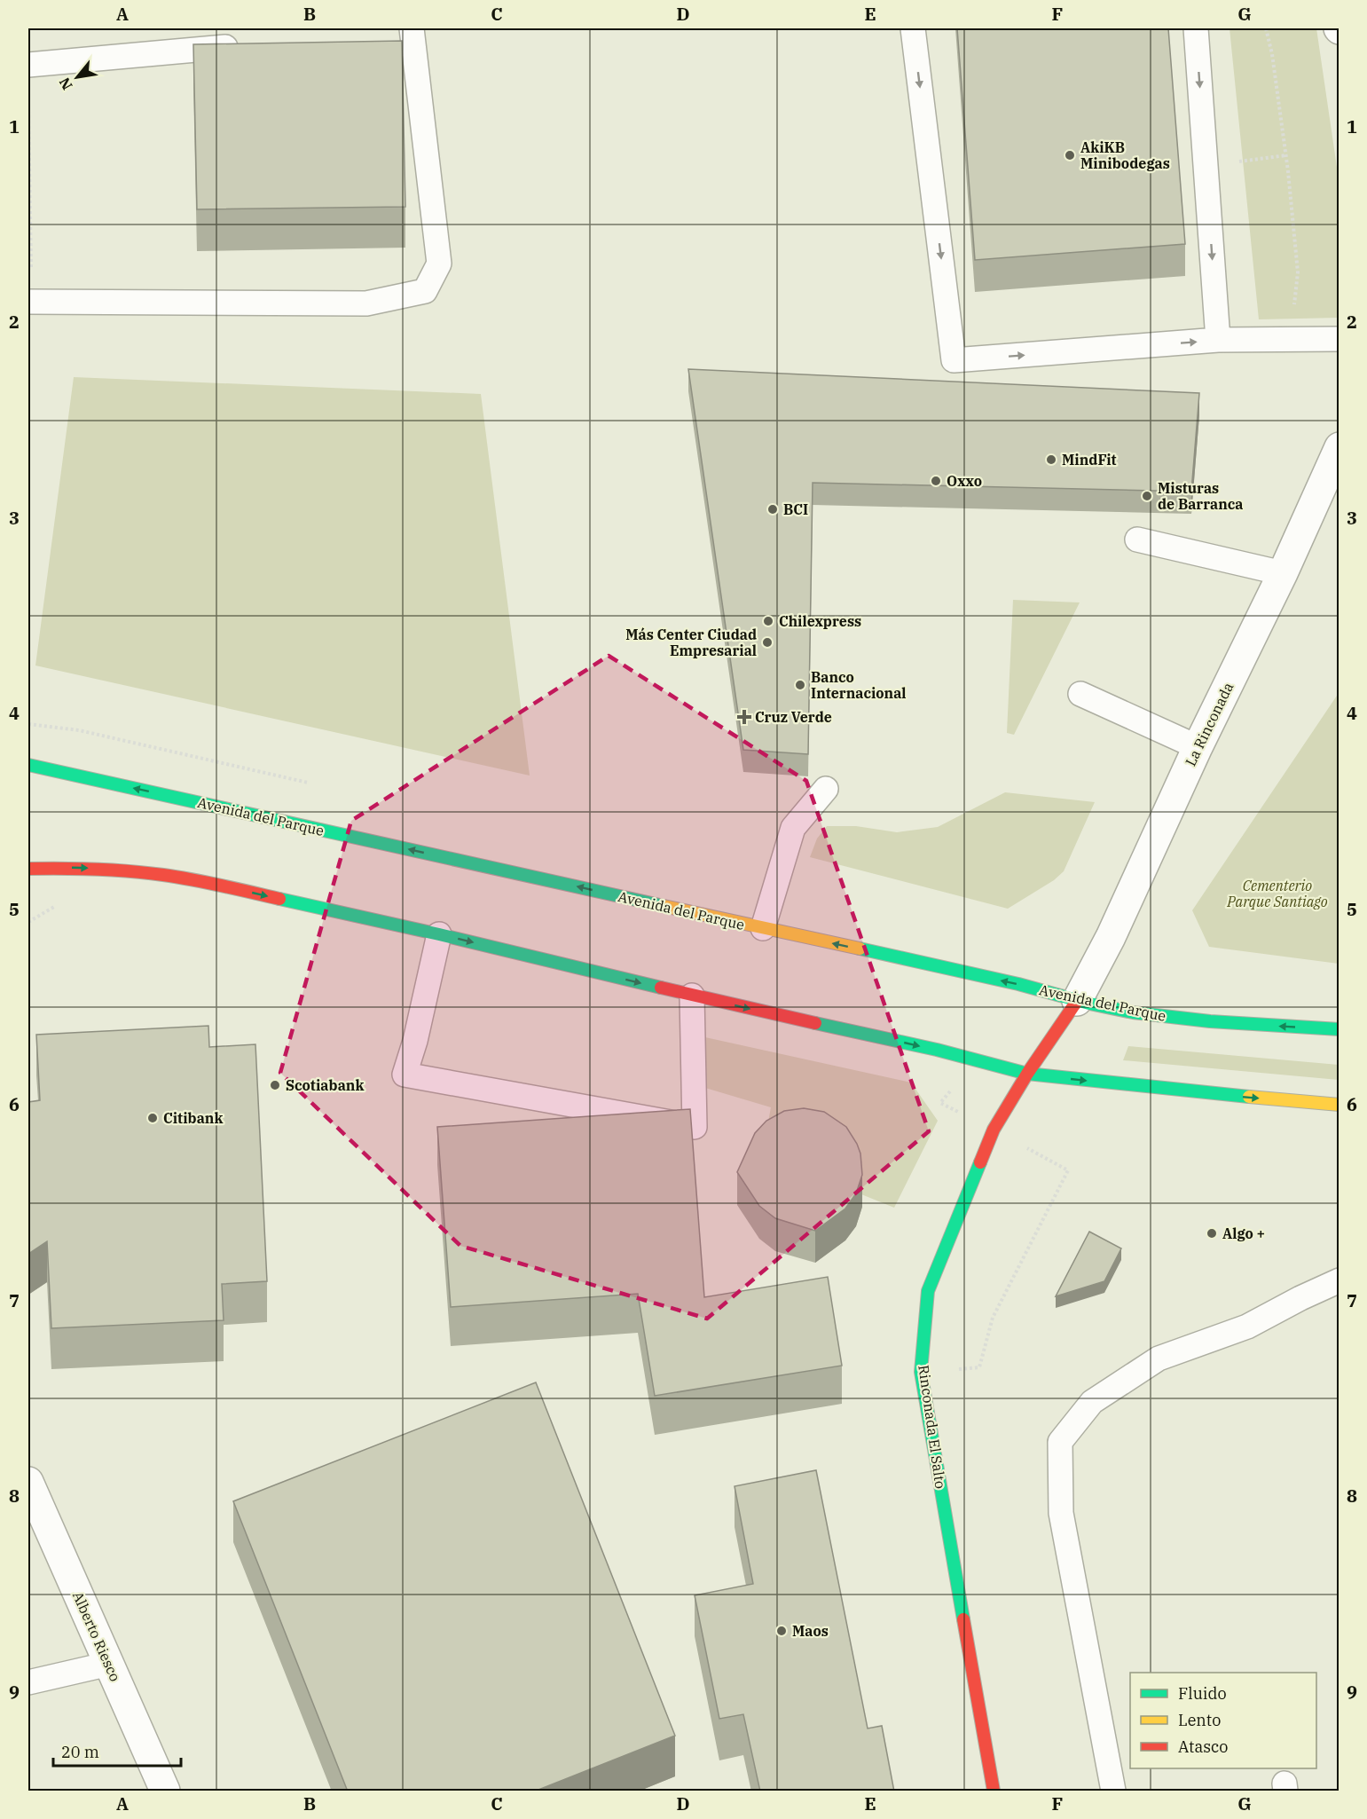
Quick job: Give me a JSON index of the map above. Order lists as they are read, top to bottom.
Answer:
{
  "streets": {
    "street": [
      "La Rinconada",
      "Avenida del Parque",
      "Rinconada El Salto",
      "Alberto Riesco"
    ]
  },
  "crossings": [
    ["La Rinconada", "Avenida del Parque"],
    ["La Rinconada", "Rinconada El Salto"],
    ["Avenida del Parque", "Rinconada El Salto"]
  ],
  "parks": ["Cementerio Parque Santiago"],
  "places": {
    "other": [
      "AkiKB Minibodegas",
      "MindFit",
      "Oxxo",
      "Misturas de Barranca",
      "BCI",
      "Chilexpress",
      "Más Center Ciudad Empresarial",
      "Banco Internacional",
      "Scotiabank",
      "Citibank",
      "Algo +",
      "Maos"
    ],
    "health": ["Cruz Verde"]
  },
  "legend": ["Fluido", "Lento", "Atasco"],
  "scale_bar": "20 m",
  "north": "bottom left",
  "grid": {
    "columns": [
      "A",
      "B",
      "C",
      "D",
      "E",
      "F",
      "G"
    ],
    "rows": [
      "1",
      "2",
      "3",
      "4",
      "5",
      "6",
      "7",
      "8",
      "9"
    ]
  }
}
